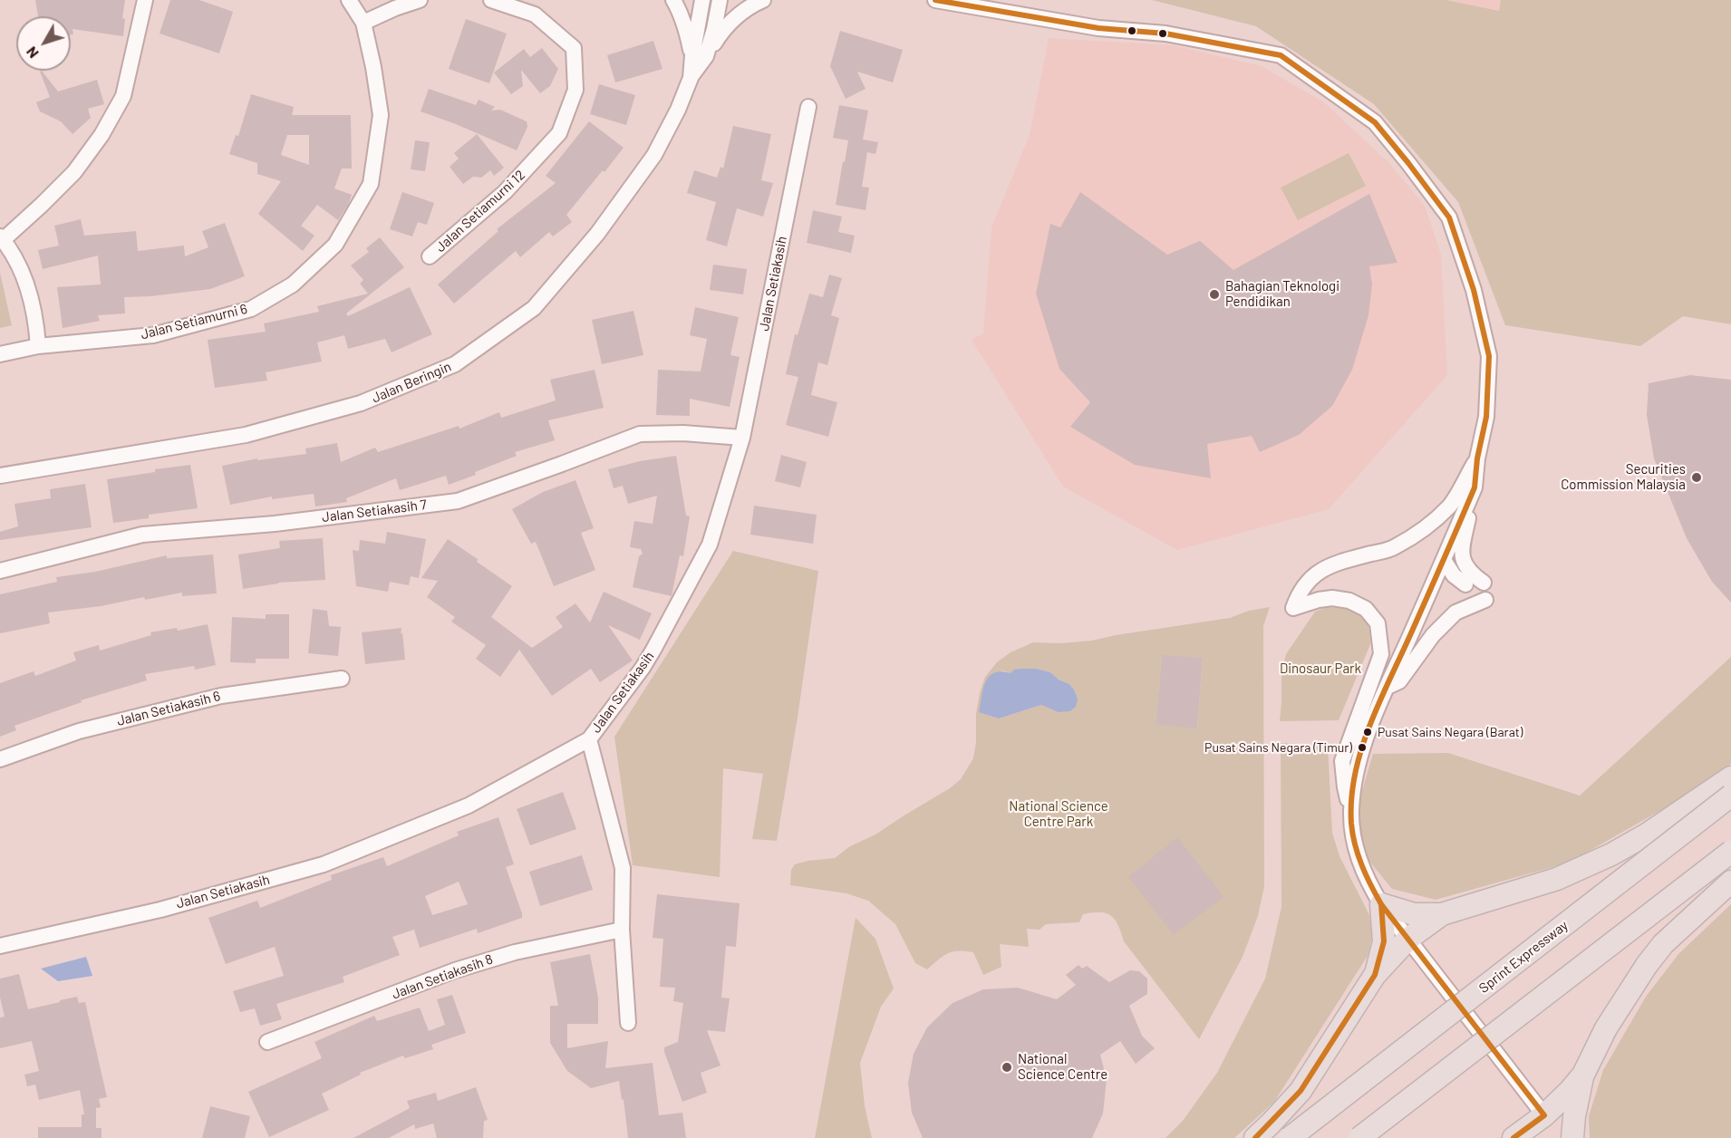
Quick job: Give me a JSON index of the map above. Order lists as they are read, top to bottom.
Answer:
{
  "streets": {
    "highway": ["Sprint Expressway"],
    "street": [
      "Jalan Setiamurni 12",
      "Jalan Setiakasih",
      "Jalan Setiamurni 6",
      "Jalan Beringin",
      "Jalan Setiakasih 7",
      "Jalan Setiakasih 6",
      "Jalan Setiakasih 8"
    ]
  },
  "crossings": [
    ["Jalan Setiakasih", "Jalan Setiakasih 7"]
  ],
  "parks": ["Dinosaur Park", "National Science Centre Park"],
  "places": [
    "Bahagian Teknologi Pendidikan",
    "Securities Commission Malaysia",
    "Pusat Sains Negara (Barat)",
    "Pusat Sains Negara (Timur)",
    "National Science Centre"
  ],
  "north": "bottom left"
}
